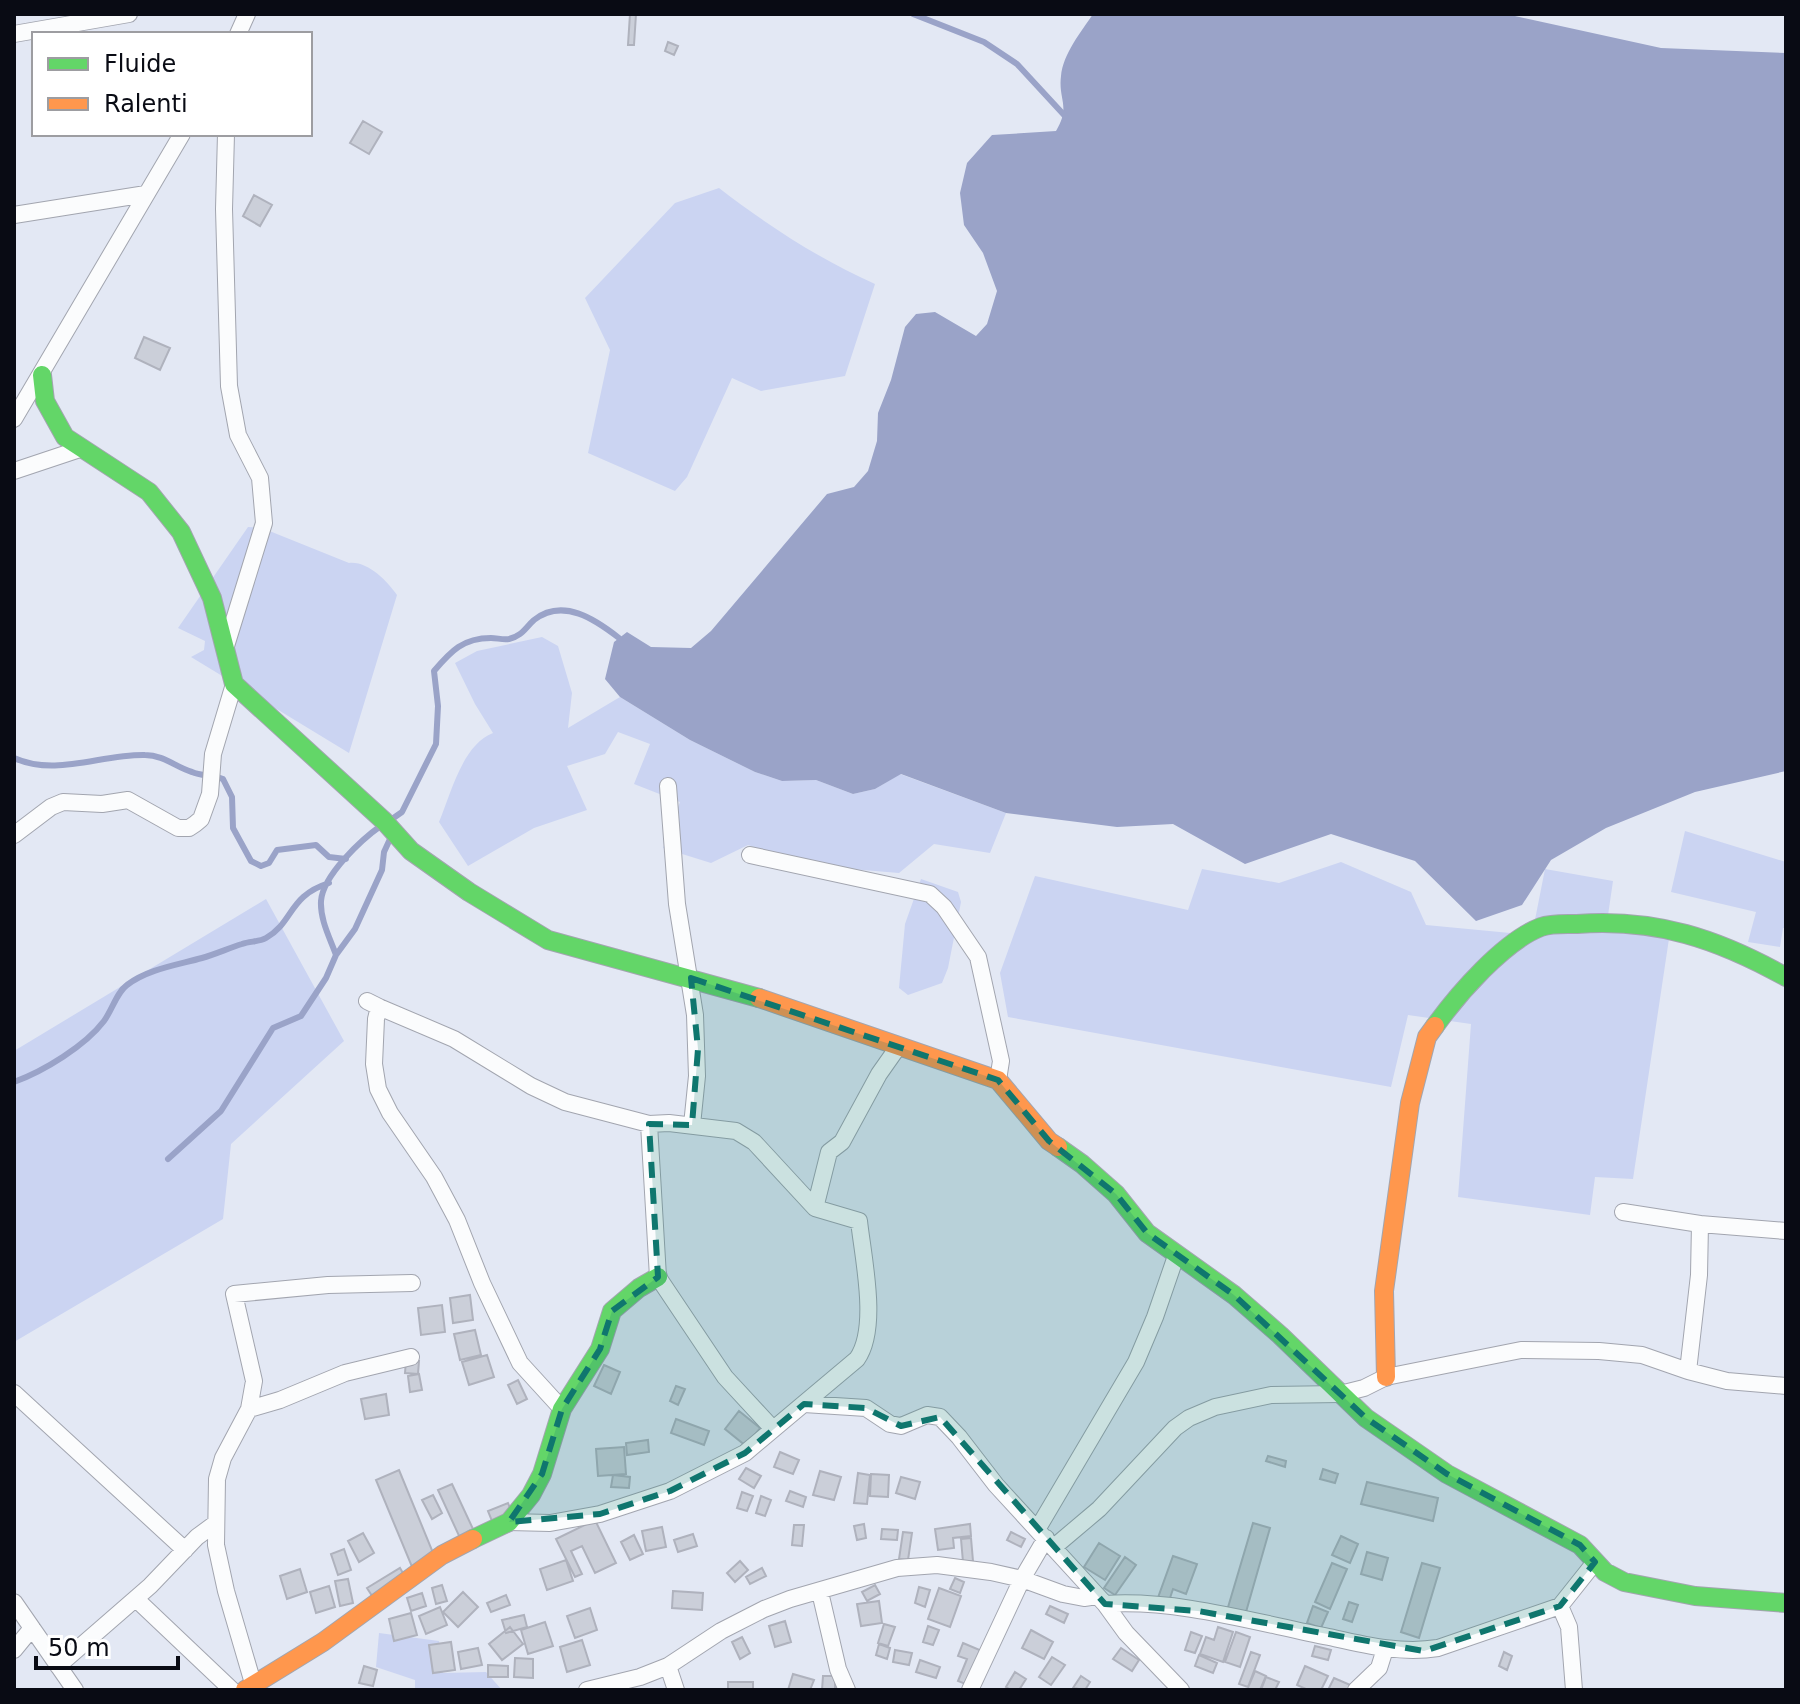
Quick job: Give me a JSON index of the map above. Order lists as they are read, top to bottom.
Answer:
{
  "legend": ["Fluide", "Ralenti"],
  "scale_bar": "50 m"
}
